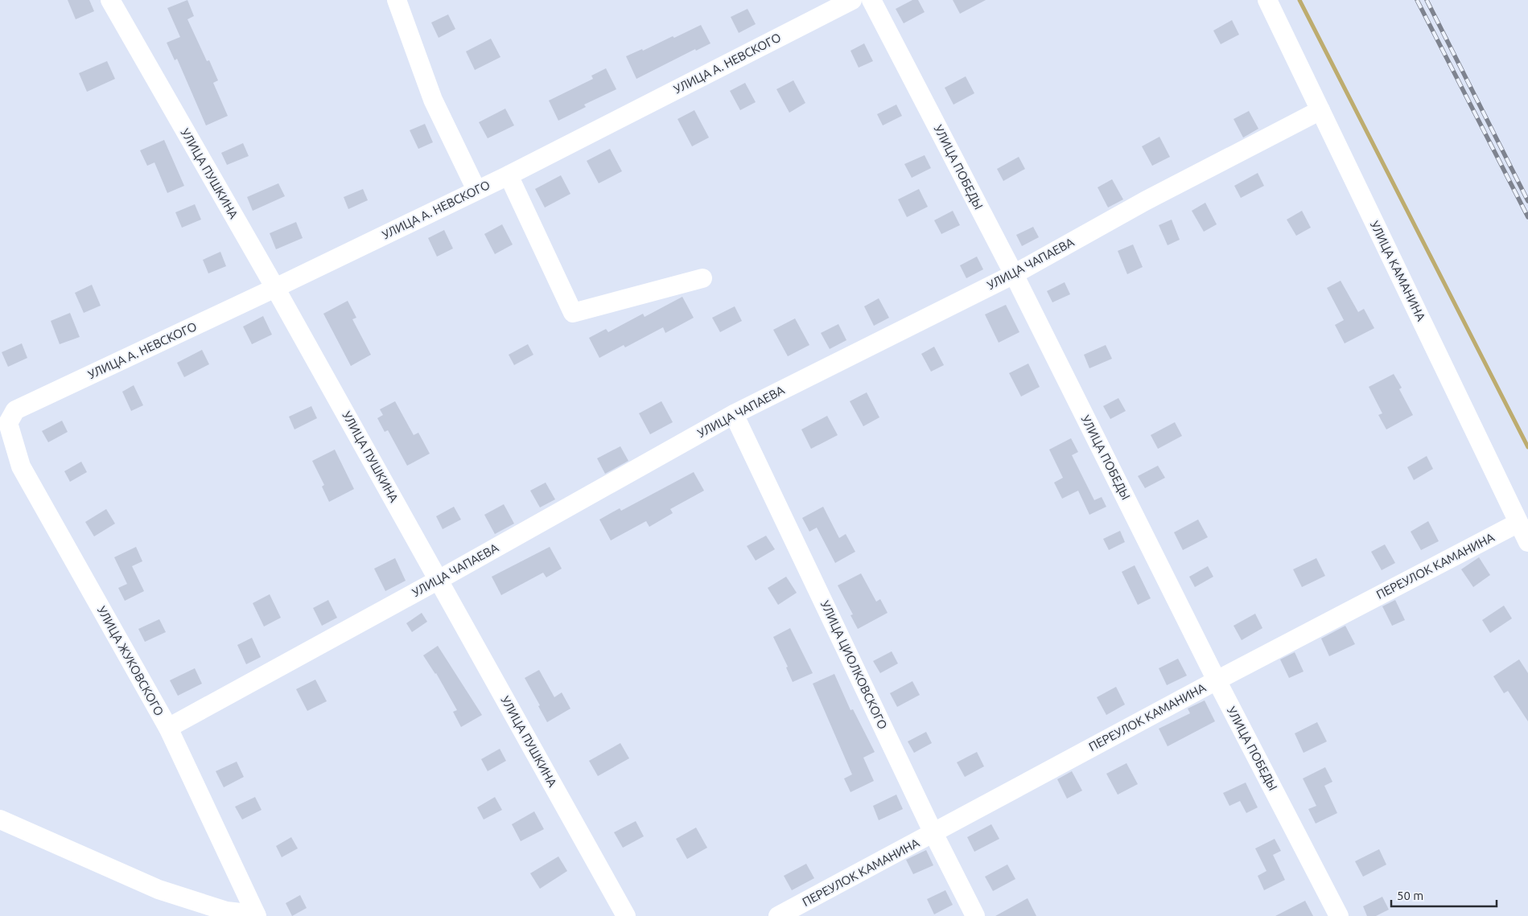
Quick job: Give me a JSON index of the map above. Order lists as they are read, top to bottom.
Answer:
{
  "streets": {
    "street": [
      "УЛИЦА А. НЕВСКОГО",
      "УЛИЦА ПОБЕДЫ",
      "УЛИЦА ПУШКИНА",
      "УЛИЦА ЧАПАЕВА",
      "УЛИЦА КАМАНИНА",
      "ПЕРЕУЛОК КАМАНИНА",
      "УЛИЦА ЖУКОВСКОГО",
      "УЛИЦА ЦИОЛКОВСКОГО"
    ]
  },
  "crossings": [
    ["УЛИЦА А. НЕВСКОГО", "УЛИЦА ПУШКИНА"],
    ["УЛИЦА А. НЕВСКОГО", "УЛИЦА ЖУКОВСКОГО"],
    ["УЛИЦА ПОБЕДЫ", "УЛИЦА ЧАПАЕВА"],
    ["УЛИЦА ПОБЕДЫ", "ПЕРЕУЛОК КАМАНИНА"],
    ["УЛИЦА ПУШКИНА", "УЛИЦА ЧАПАЕВА"],
    ["УЛИЦА ЧАПАЕВА", "УЛИЦА КАМАНИНА"],
    ["УЛИЦА ЧАПАЕВА", "УЛИЦА ЖУКОВСКОГО"],
    ["УЛИЦА ЧАПАЕВА", "УЛИЦА ЦИОЛКОВСКОГО"],
    ["УЛИЦА КАМАНИНА", "ПЕРЕУЛОК КАМАНИНА"],
    ["ПЕРЕУЛОК КАМАНИНА", "УЛИЦА ЦИОЛКОВСКОГО"]
  ],
  "scale_bar": "50 m"
}
